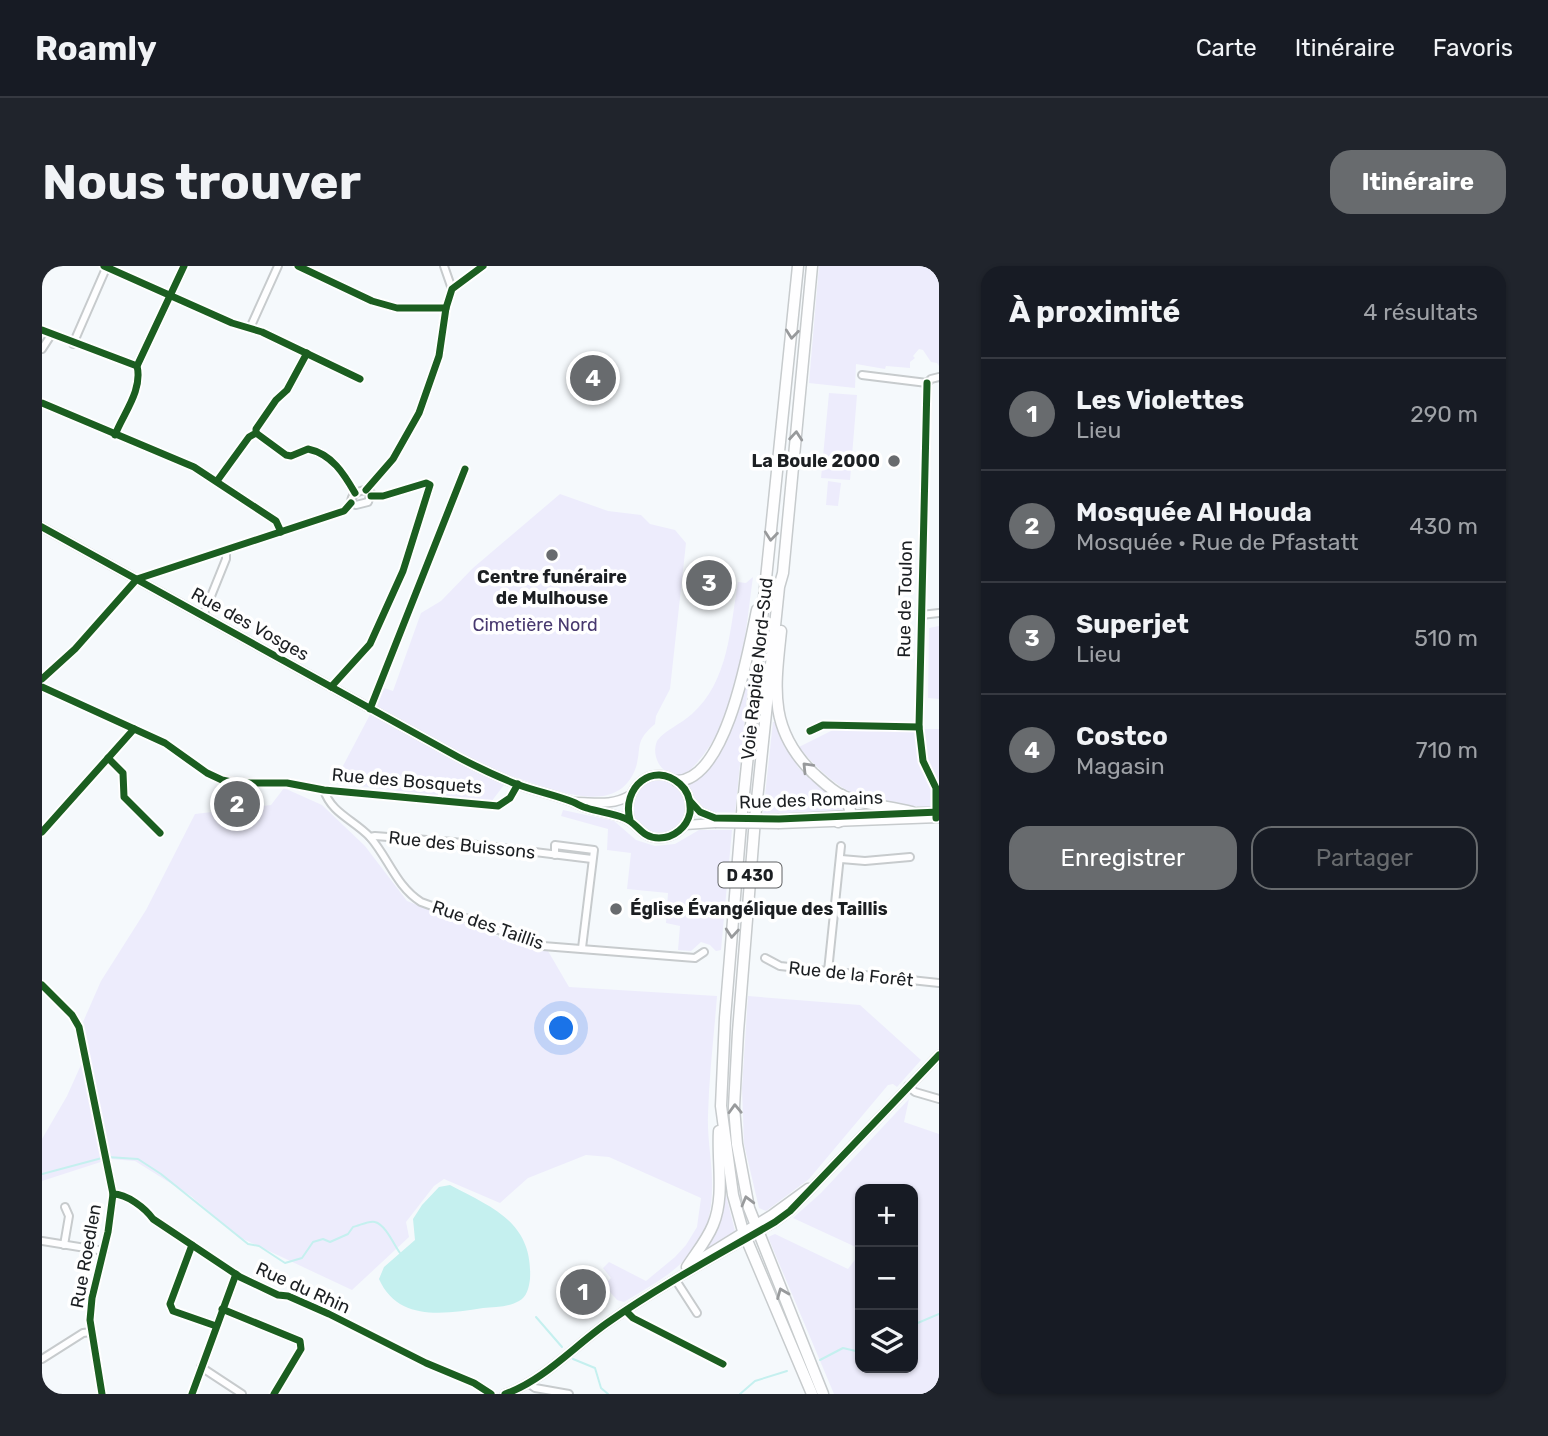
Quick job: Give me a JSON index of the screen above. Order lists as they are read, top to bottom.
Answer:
{
  "streets": {
    "highway": ["Voie Rapide Nord-Sud", "D 430"],
    "main road": ["Rue des Vosges", "Rue des Romains"],
    "street": [
      "Rue de Toulon",
      "Rue des Bosquets",
      "Rue des Buissons",
      "Rue des Taillis",
      "Rue de la Forêt",
      "Rue Roedlen",
      "Rue du Rhin"
    ]
  },
  "crossings": [
    ["Rue de Toulon", "Rue des Romains"],
    ["Rue des Vosges", "Rue des Bosquets"],
    ["Rue des Vosges", "Rue des Romains"],
    ["Voie Rapide Nord-Sud", "D 430"],
    ["Rue des Bosquets", "Rue des Taillis"],
    ["Rue des Buissons", "Rue des Taillis"],
    ["Rue Roedlen", "Rue du Rhin"]
  ],
  "parks": ["Cimetière Nord"],
  "places": ["La Boule 2000", "Centre funéraire de Mulhouse", "Église Évangélique des Taillis"],
  "page": {
    "header": "Roamly",
    "nav": ["Carte", "Itinéraire", "Favoris"],
    "buttons": [
      "Itinéraire",
      ["Enregistrer", "Partager"]
    ],
    "title": "Nous trouver",
    "heading": ["À proximité", "4 résultats"],
    "pins": [
      "4",
      "3",
      "2",
      "1"
    ],
    "list": [
      {
        "mark": "1",
        "name": "Les Violettes",
        "note": "Lieu",
        "value": "290 m"
      },
      {
        "mark": "2",
        "name": "Mosquée Al Houda",
        "note": "Mosquée · Rue de Pfastatt",
        "value": "430 m"
      },
      {
        "mark": "3",
        "name": "Superjet",
        "note": "Lieu",
        "value": "510 m"
      },
      {
        "mark": "4",
        "name": "Costco",
        "note": "Magasin",
        "value": "710 m"
      }
    ],
    "map_buttons": ["+", "−"]
  }
}
